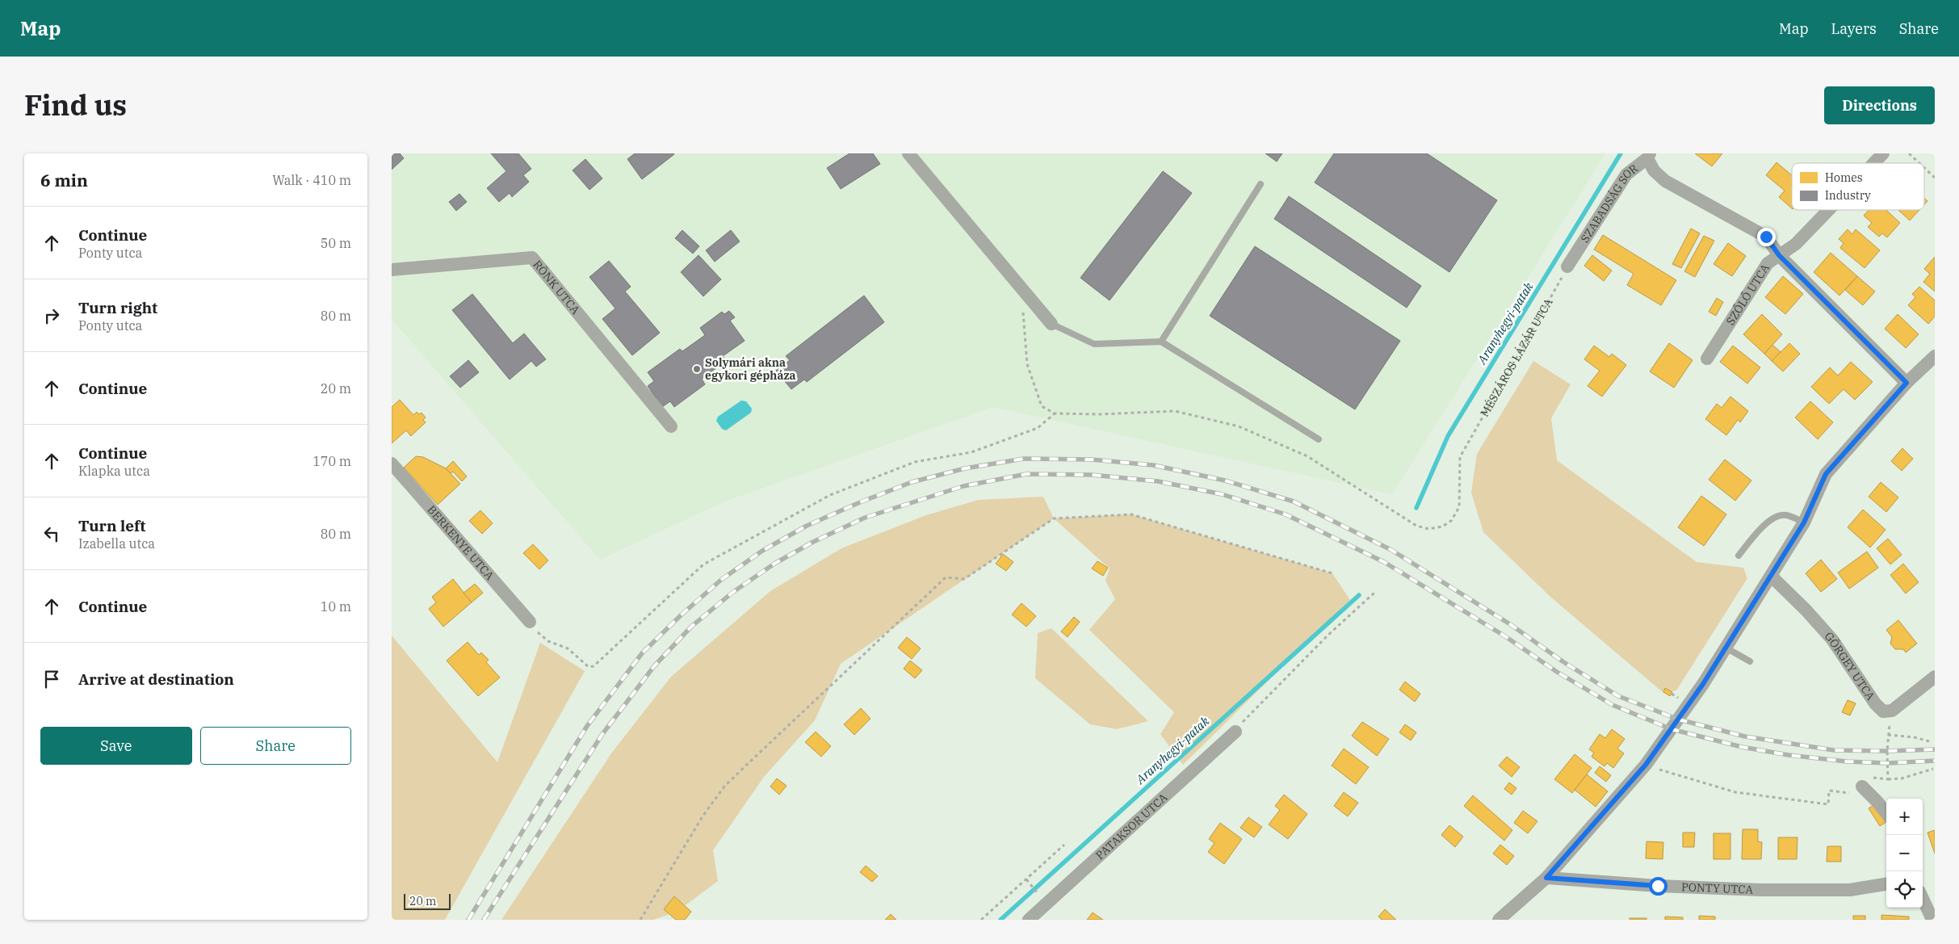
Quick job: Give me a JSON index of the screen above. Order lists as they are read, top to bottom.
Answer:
{
  "streets": {
    "street": [
      "SZABADSÁG SOR",
      "RÖNK UTCA",
      "SZŐLŐ UTCA",
      "BERKENYE UTCA",
      "GÖRGEY UTCA",
      "PATAKSOR UTCA",
      "PONTY UTCA"
    ],
    "path": ["MÉSZÁROS LÁZÁR UTCA"]
  },
  "crossings": [
    ["SZABADSÁG SOR", "MÉSZÁROS LÁZÁR UTCA"]
  ],
  "water": ["Aranyhegyi-patak"],
  "places": ["Solymári akna egykori gépháza"],
  "legend": ["Homes", "Industry"],
  "scale_bar": "20 m",
  "page": {
    "header": "Map",
    "nav": ["Map", "Layers", "Share"],
    "title": "Find us",
    "buttons": [
      "Directions",
      ["Save", "Share"]
    ],
    "heading": ["6 min", "Walk · 410 m"],
    "list": [
      ["Continue", "Ponty utca", "50 m"],
      ["Turn right", "Ponty utca", "80 m"],
      ["Continue", "20 m"],
      ["Continue", "Klapka utca", "170 m"],
      ["Turn left", "Izabella utca", "80 m"],
      ["Continue", "10 m"],
      "Arrive at destination"
    ],
    "map_buttons": ["+", "−"],
    "scale": "20 m"
  }
}
